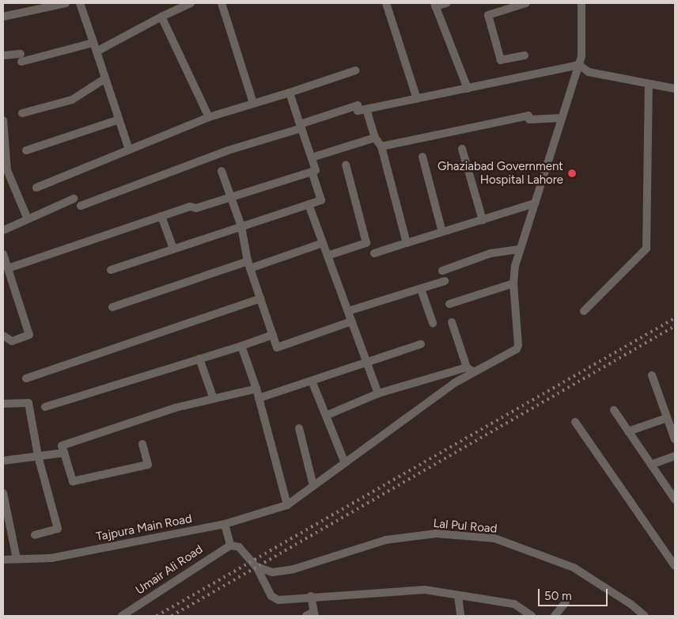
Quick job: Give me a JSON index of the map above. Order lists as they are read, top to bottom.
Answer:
{
  "streets": {
    "street": ["Lal Pul Road", "Tajpura Main Road", "Umair Ali Road"]
  },
  "places": ["Ghaziabad Government Hospital Lahore"],
  "scale_bar": "50 m"
}
